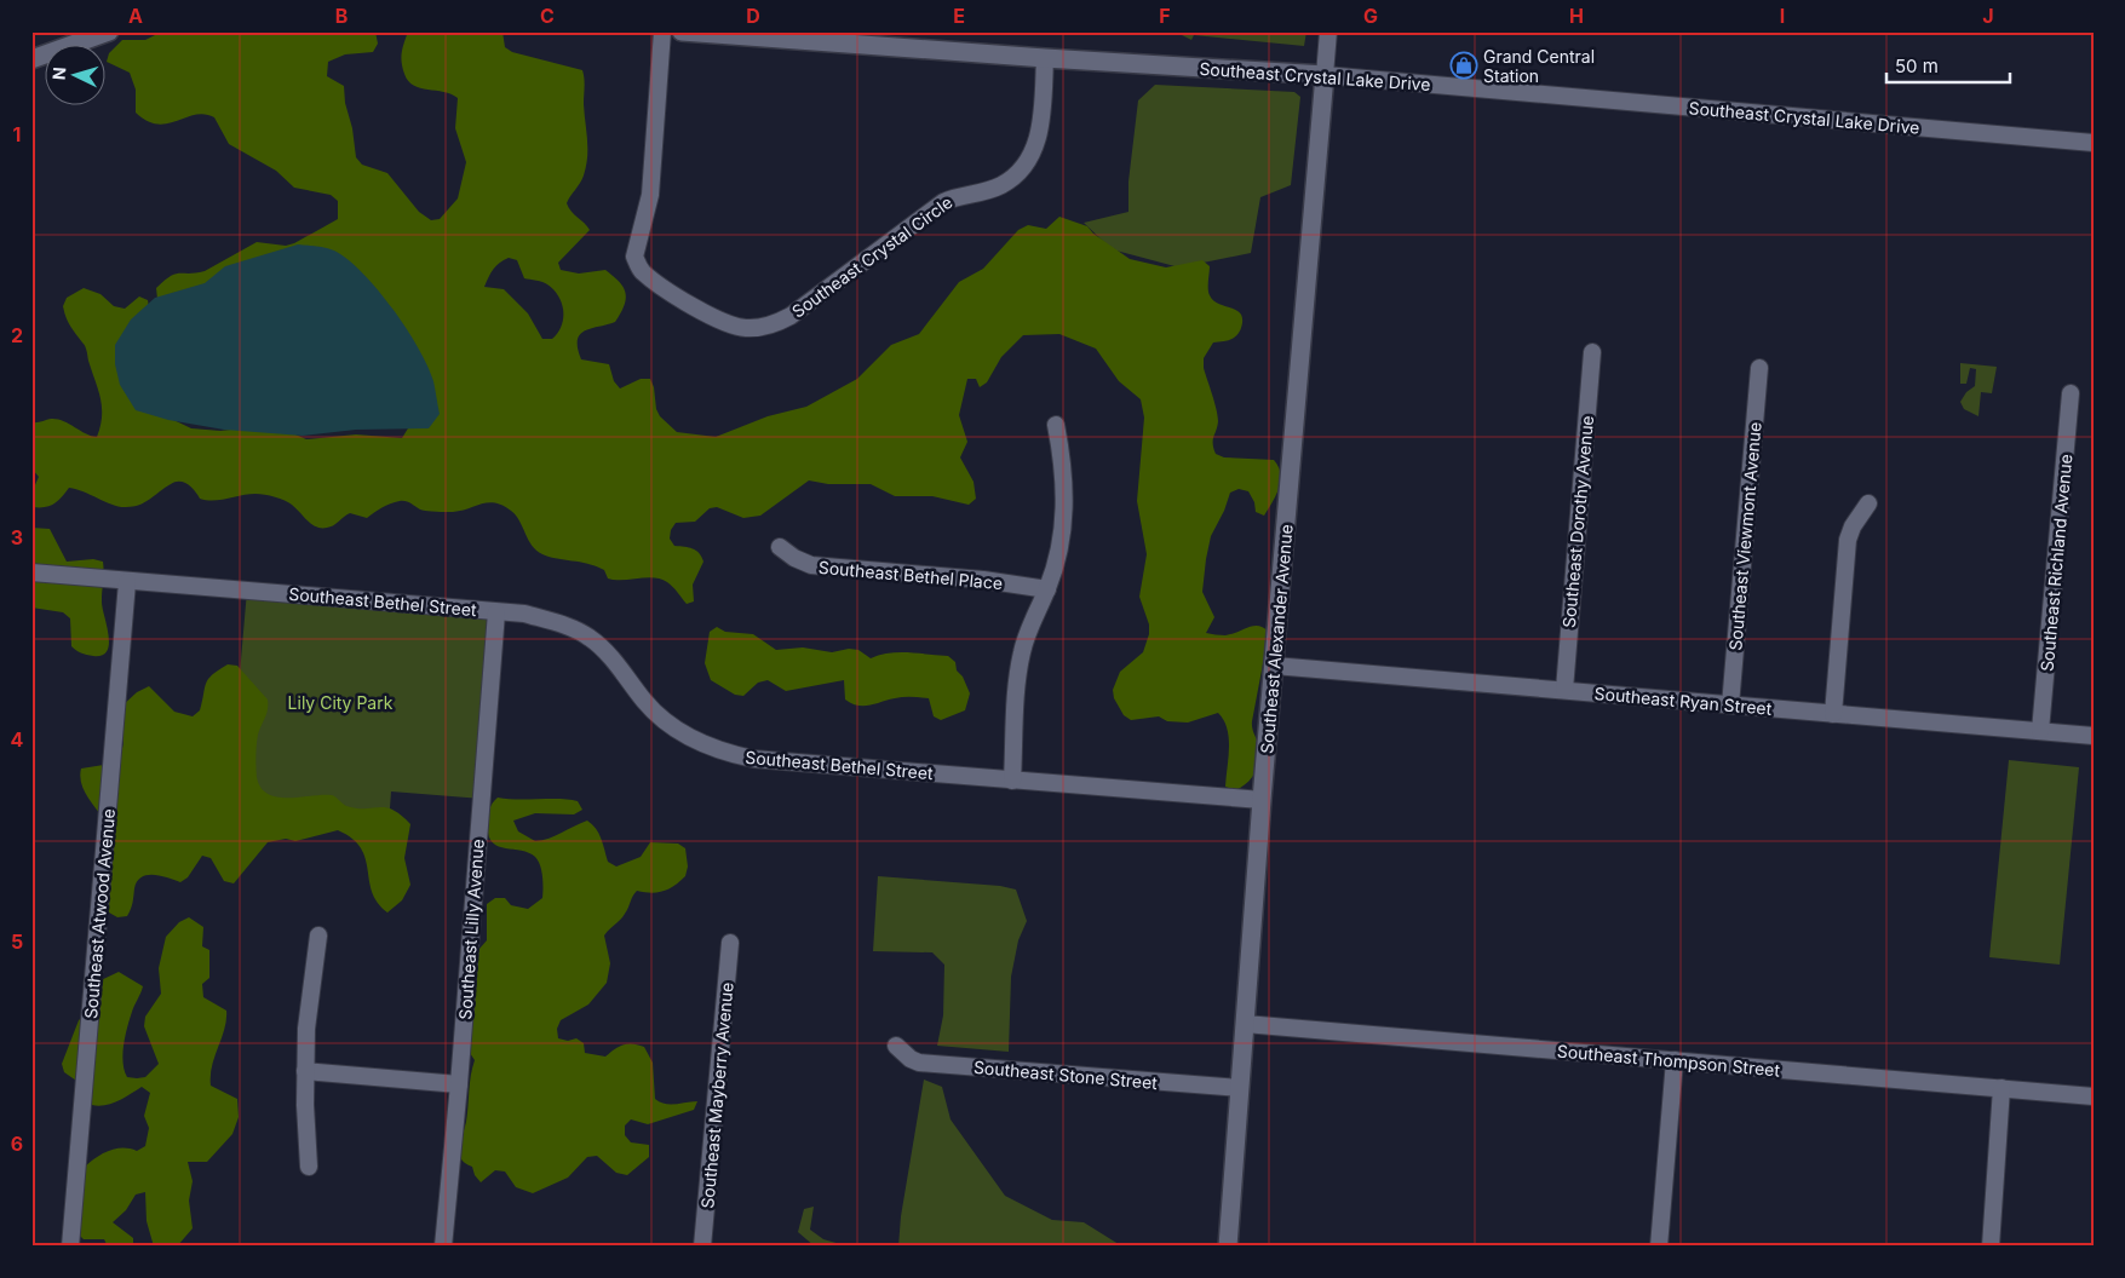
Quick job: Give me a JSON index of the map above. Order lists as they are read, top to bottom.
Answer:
{
  "streets": {
    "street": [
      "Southeast Crystal Lake Drive",
      "Southeast Crystal Circle",
      "Southeast Dorothy Avenue",
      "Southeast Viewmont Avenue",
      "Southeast Richland Avenue",
      "Southeast Bethel Place",
      "Southeast Bethel Street",
      "Southeast Alexander Avenue",
      "Southeast Ryan Street",
      "Southeast Atwood Avenue",
      "Southeast Lilly Avenue",
      "Southeast Thompson Street",
      "Southeast Stone Street",
      "Southeast Mayberry Avenue"
    ]
  },
  "crossings": [
    ["Southeast Crystal Lake Drive", "Southeast Crystal Circle"],
    ["Southeast Crystal Lake Drive", "Southeast Alexander Avenue"],
    ["Southeast Dorothy Avenue", "Southeast Ryan Street"],
    ["Southeast Viewmont Avenue", "Southeast Ryan Street"],
    ["Southeast Richland Avenue", "Southeast Ryan Street"],
    ["Southeast Bethel Street", "Southeast Alexander Avenue"],
    ["Southeast Bethel Street", "Southeast Atwood Avenue"],
    ["Southeast Bethel Street", "Southeast Lilly Avenue"],
    ["Southeast Alexander Avenue", "Southeast Ryan Street"],
    ["Southeast Alexander Avenue", "Southeast Thompson Street"],
    ["Southeast Alexander Avenue", "Southeast Stone Street"]
  ],
  "parks": ["Lily City Park"],
  "places": {
    "shop": ["Grand Central Station"]
  },
  "scale_bar": "50 m",
  "north": "left",
  "grid": {
    "columns": [
      "A",
      "B",
      "C",
      "D",
      "E",
      "F",
      "G",
      "H",
      "I",
      "J"
    ],
    "rows": [
      "1",
      "2",
      "3",
      "4",
      "5",
      "6"
    ]
  }
}
